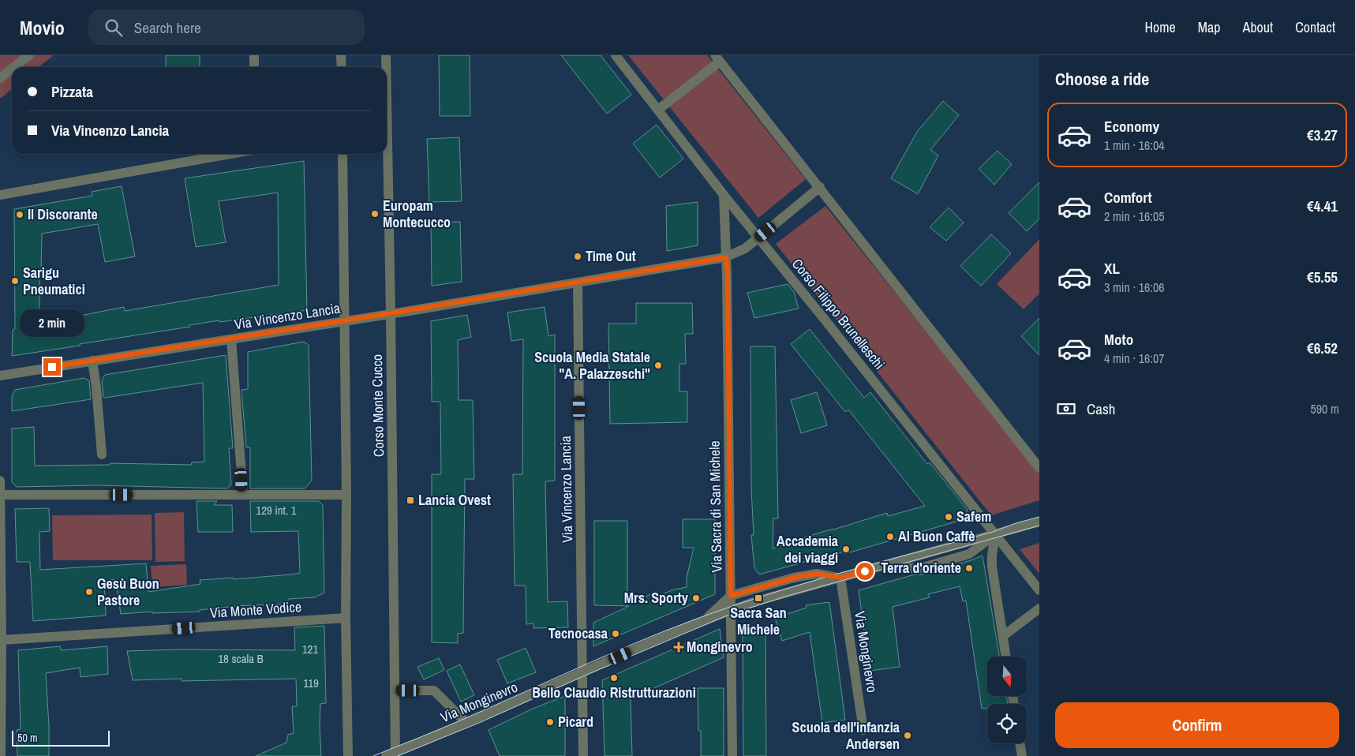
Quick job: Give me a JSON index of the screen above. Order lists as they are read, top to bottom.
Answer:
{
  "streets": {
    "street": [
      "Corso Filippo Brunelleschi",
      "Via Vincenzo Lancia",
      "Corso Monte Cucco",
      "Via Sacra di San Michele",
      "Via Monte Vodice",
      "Via Monginevro"
    ]
  },
  "crossings": [
    ["Corso Filippo Brunelleschi", "Via Vincenzo Lancia"],
    ["Corso Filippo Brunelleschi", "Via Sacra di San Michele"],
    ["Corso Filippo Brunelleschi", "Via Monginevro"],
    ["Via Vincenzo Lancia", "Corso Monte Cucco"],
    ["Via Vincenzo Lancia", "Via Sacra di San Michele"],
    ["Via Vincenzo Lancia", "Via Monginevro"],
    ["Corso Monte Cucco", "Via Monginevro"],
    ["Via Sacra di San Michele", "Via Monginevro"]
  ],
  "places": {
    "other": [
      "Europam Montecucco",
      "Il Discorante",
      "Time Out",
      "Sarigu Pneumatici",
      "Scuola Media Statale \"A. Palazzeschi\"",
      "Safem",
      "Al Buon Caffè",
      "Accademia dei viaggi",
      "Terra d'oriente",
      "Gesù Buon Pastore",
      "Mrs. Sporty",
      "Tecnocasa",
      "Bello Claudio Ristrutturazioni",
      "Picard",
      "Scuola dell'infanzia Andersen"
    ],
    "transit": ["Lancia Ovest", "Sacra San Michele"],
    "health": ["Monginevro"]
  },
  "house_numbers": [
    "129 int. 1",
    "121",
    "18 scala B",
    "119"
  ],
  "scale_bar": "50 m",
  "north": "bottom",
  "page": {
    "header": "Movio",
    "search": "Search here",
    "nav": [
      "Home",
      "Map",
      "About",
      "Contact"
    ],
    "heading": "Choose a ride",
    "banner": ["Pizzata", "Via Vincenzo Lancia"],
    "list": [
      {
        "name": "Economy",
        "note": "1 min · 16:04",
        "value": "€3.27"
      },
      {
        "name": "Comfort",
        "note": "2 min · 16:05",
        "value": "€4.41"
      },
      {
        "name": "XL",
        "note": "3 min · 16:06",
        "value": "€5.55"
      },
      {
        "name": "Moto",
        "note": "4 min · 16:07",
        "value": "€6.52"
      }
    ],
    "bubble": "2 min",
    "pay": ["Cash", "590 m"],
    "buttons": "Confirm",
    "scale": "50 m"
  }
}
